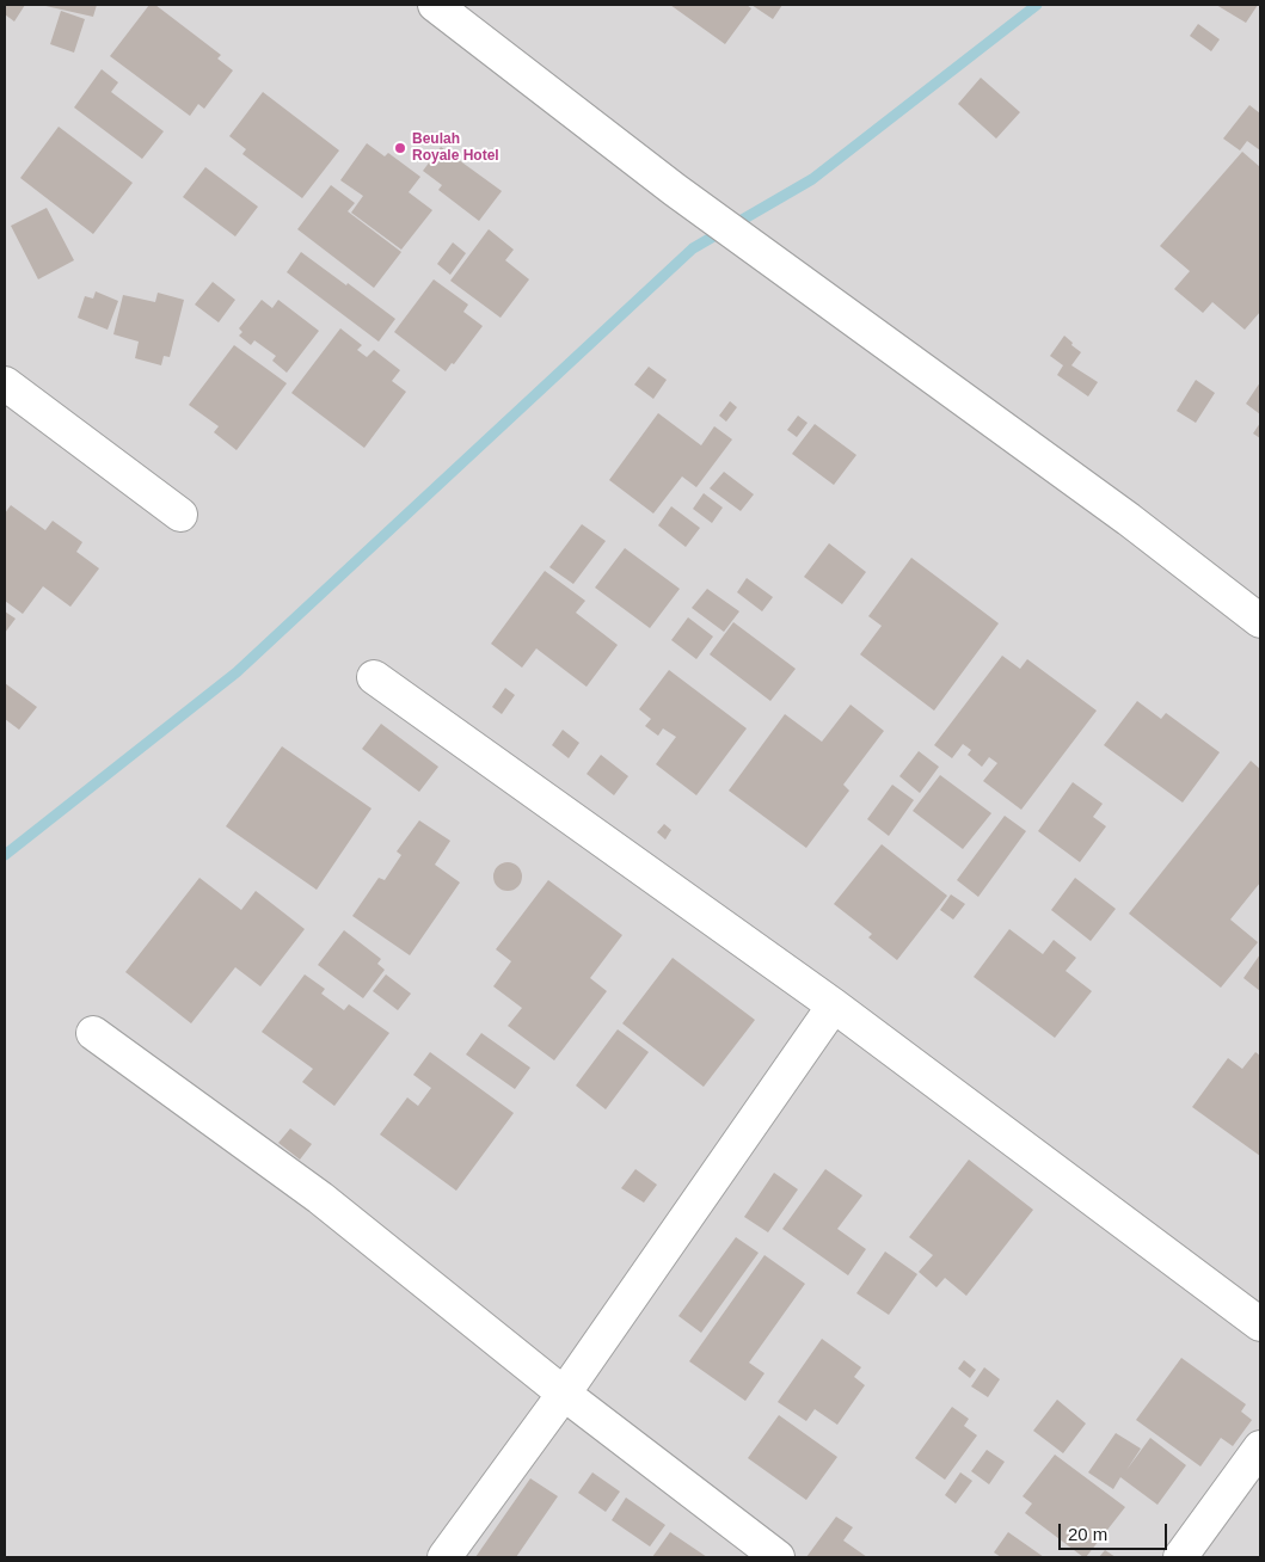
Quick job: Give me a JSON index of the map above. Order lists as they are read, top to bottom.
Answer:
{
  "places": ["Beulah Royale Hotel"],
  "scale_bar": "20 m"
}
